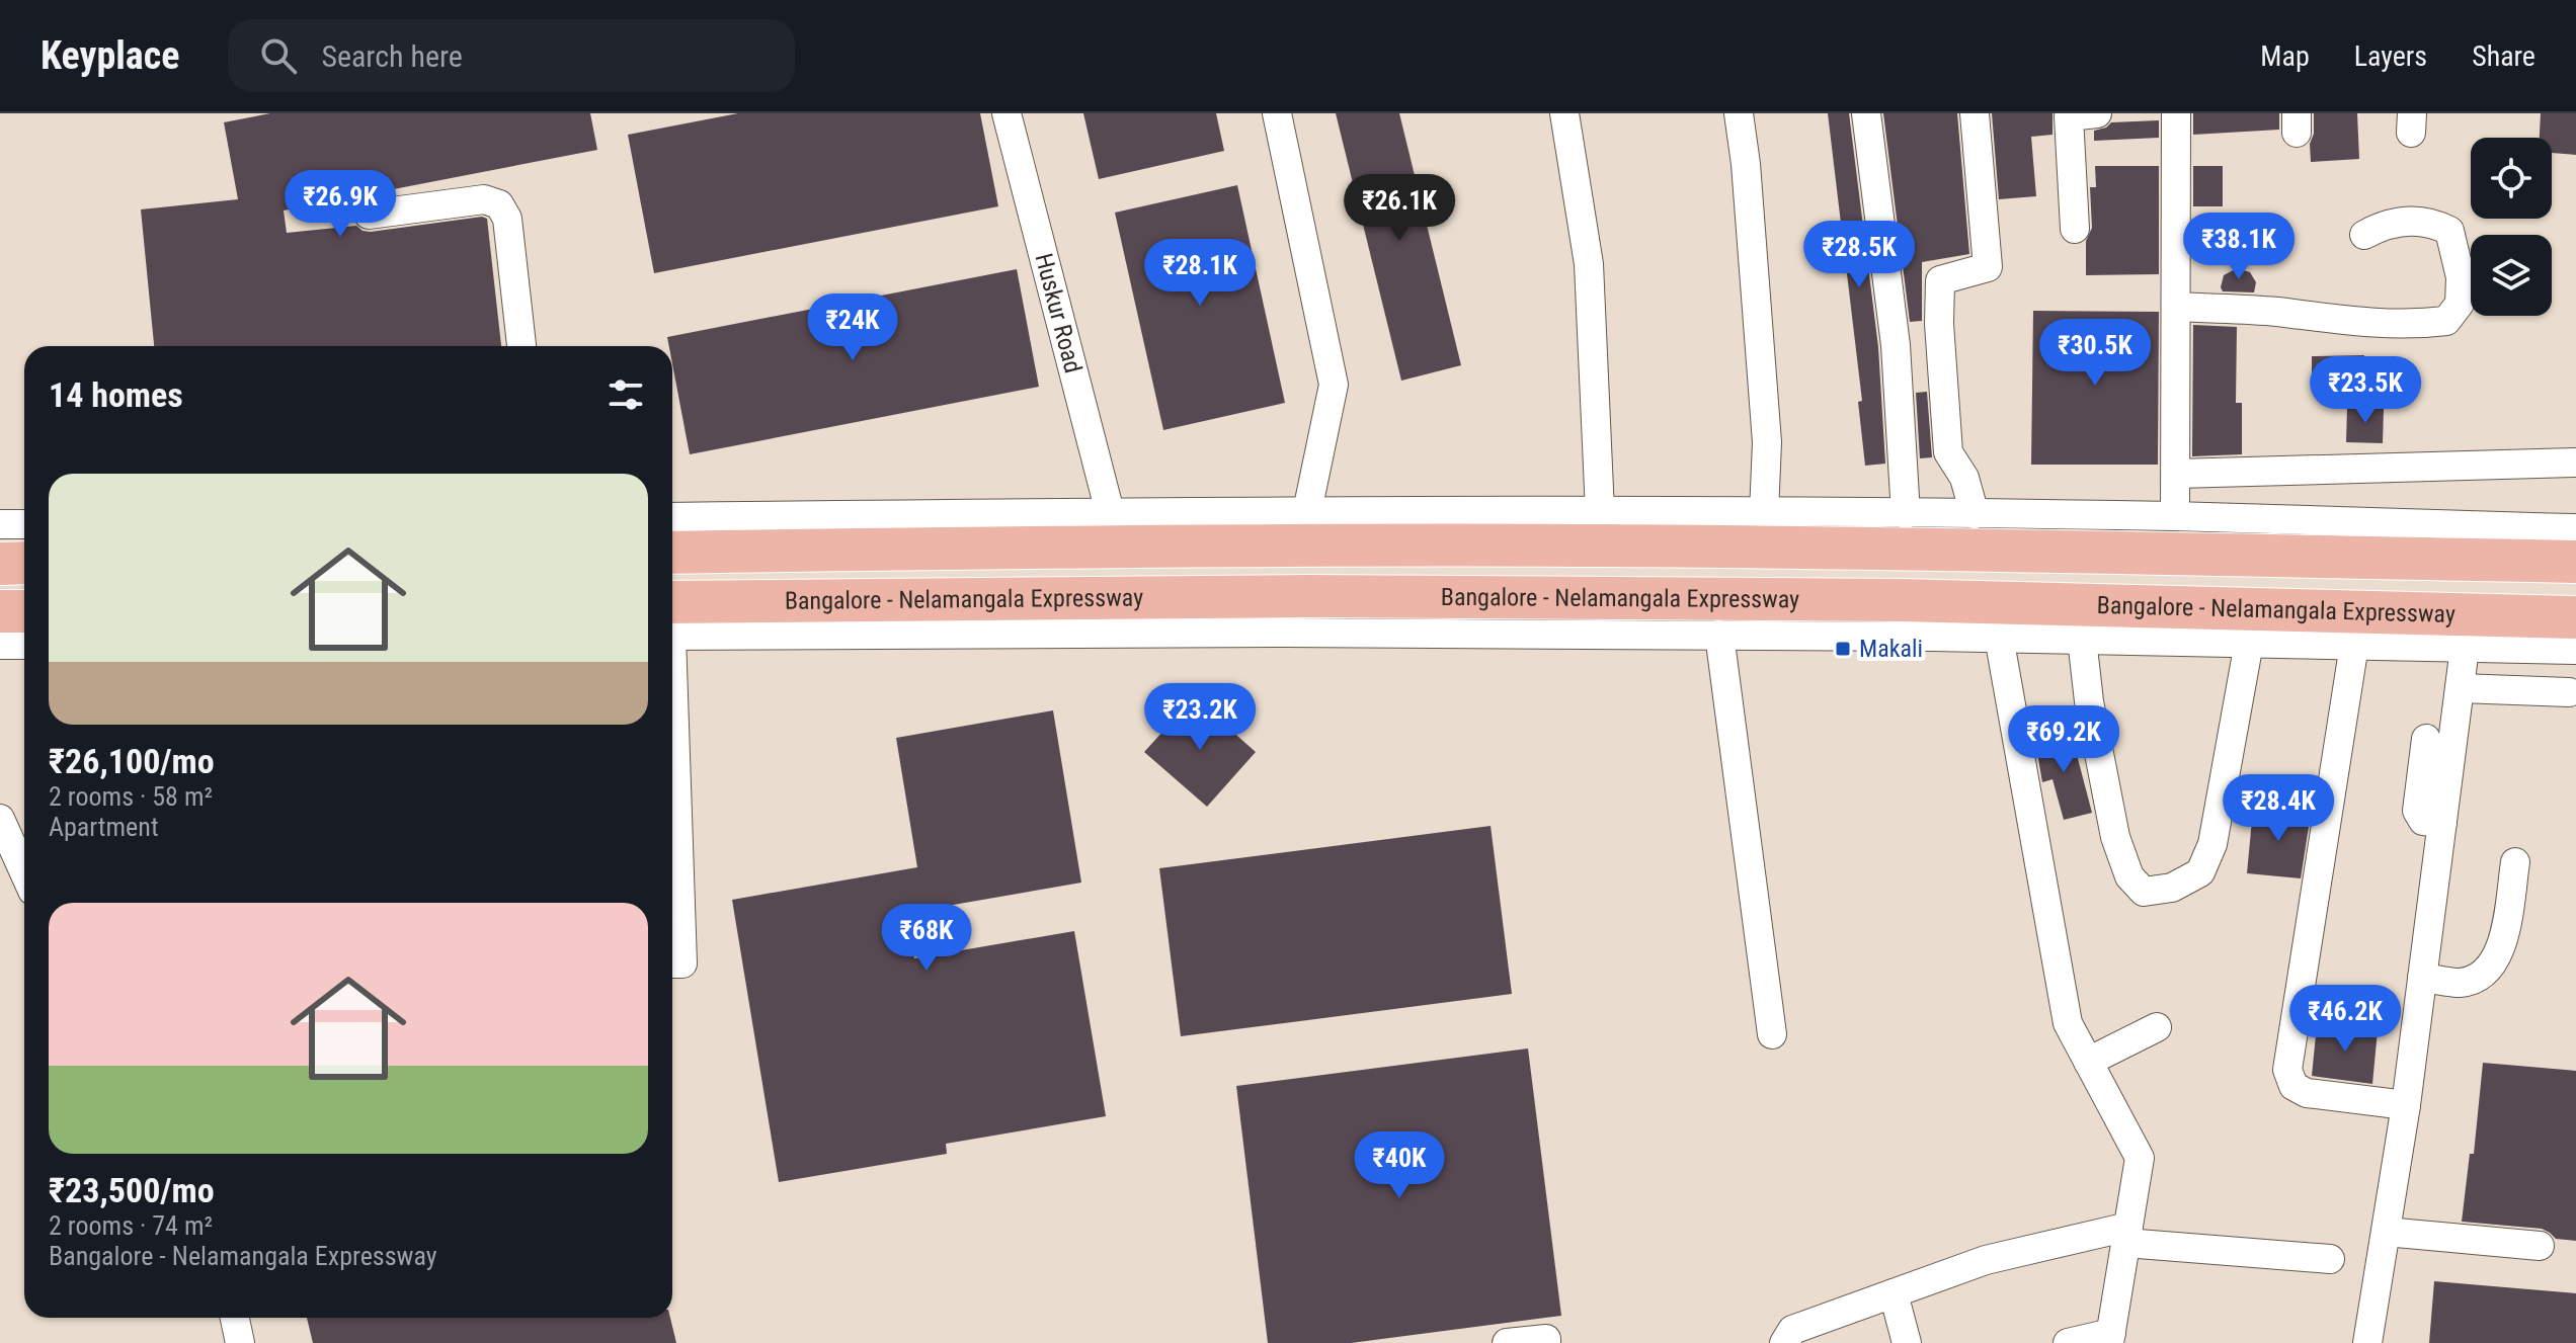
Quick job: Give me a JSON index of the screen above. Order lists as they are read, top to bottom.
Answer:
{
  "streets": {
    "highway": ["Bangalore - Nelamangala Expressway"],
    "street": ["Huskur Road"]
  },
  "places": {
    "transit": ["Makali"]
  },
  "page": {
    "header": "Keyplace",
    "search": "Search here",
    "nav": ["Map", "Layers", "Share"],
    "price": [
      "₹26.9K",
      "₹26.1K",
      "₹38.1K",
      "₹28.5K",
      "₹28.1K",
      "₹24K",
      "₹30.5K",
      "₹23.5K",
      "₹23.2K",
      "₹69.2K",
      "₹28.4K",
      "₹68K",
      "₹46.2K",
      "₹40K"
    ],
    "heading": "14 homes",
    "list": [
      {
        "name": "₹26,100/mo",
        "note": "2 rooms · 58 m² · Apartment"
      },
      {
        "name": "₹23,500/mo",
        "note": "2 rooms · 74 m² · Bangalore - Nelamangala Expressway"
      }
    ]
  }
}
